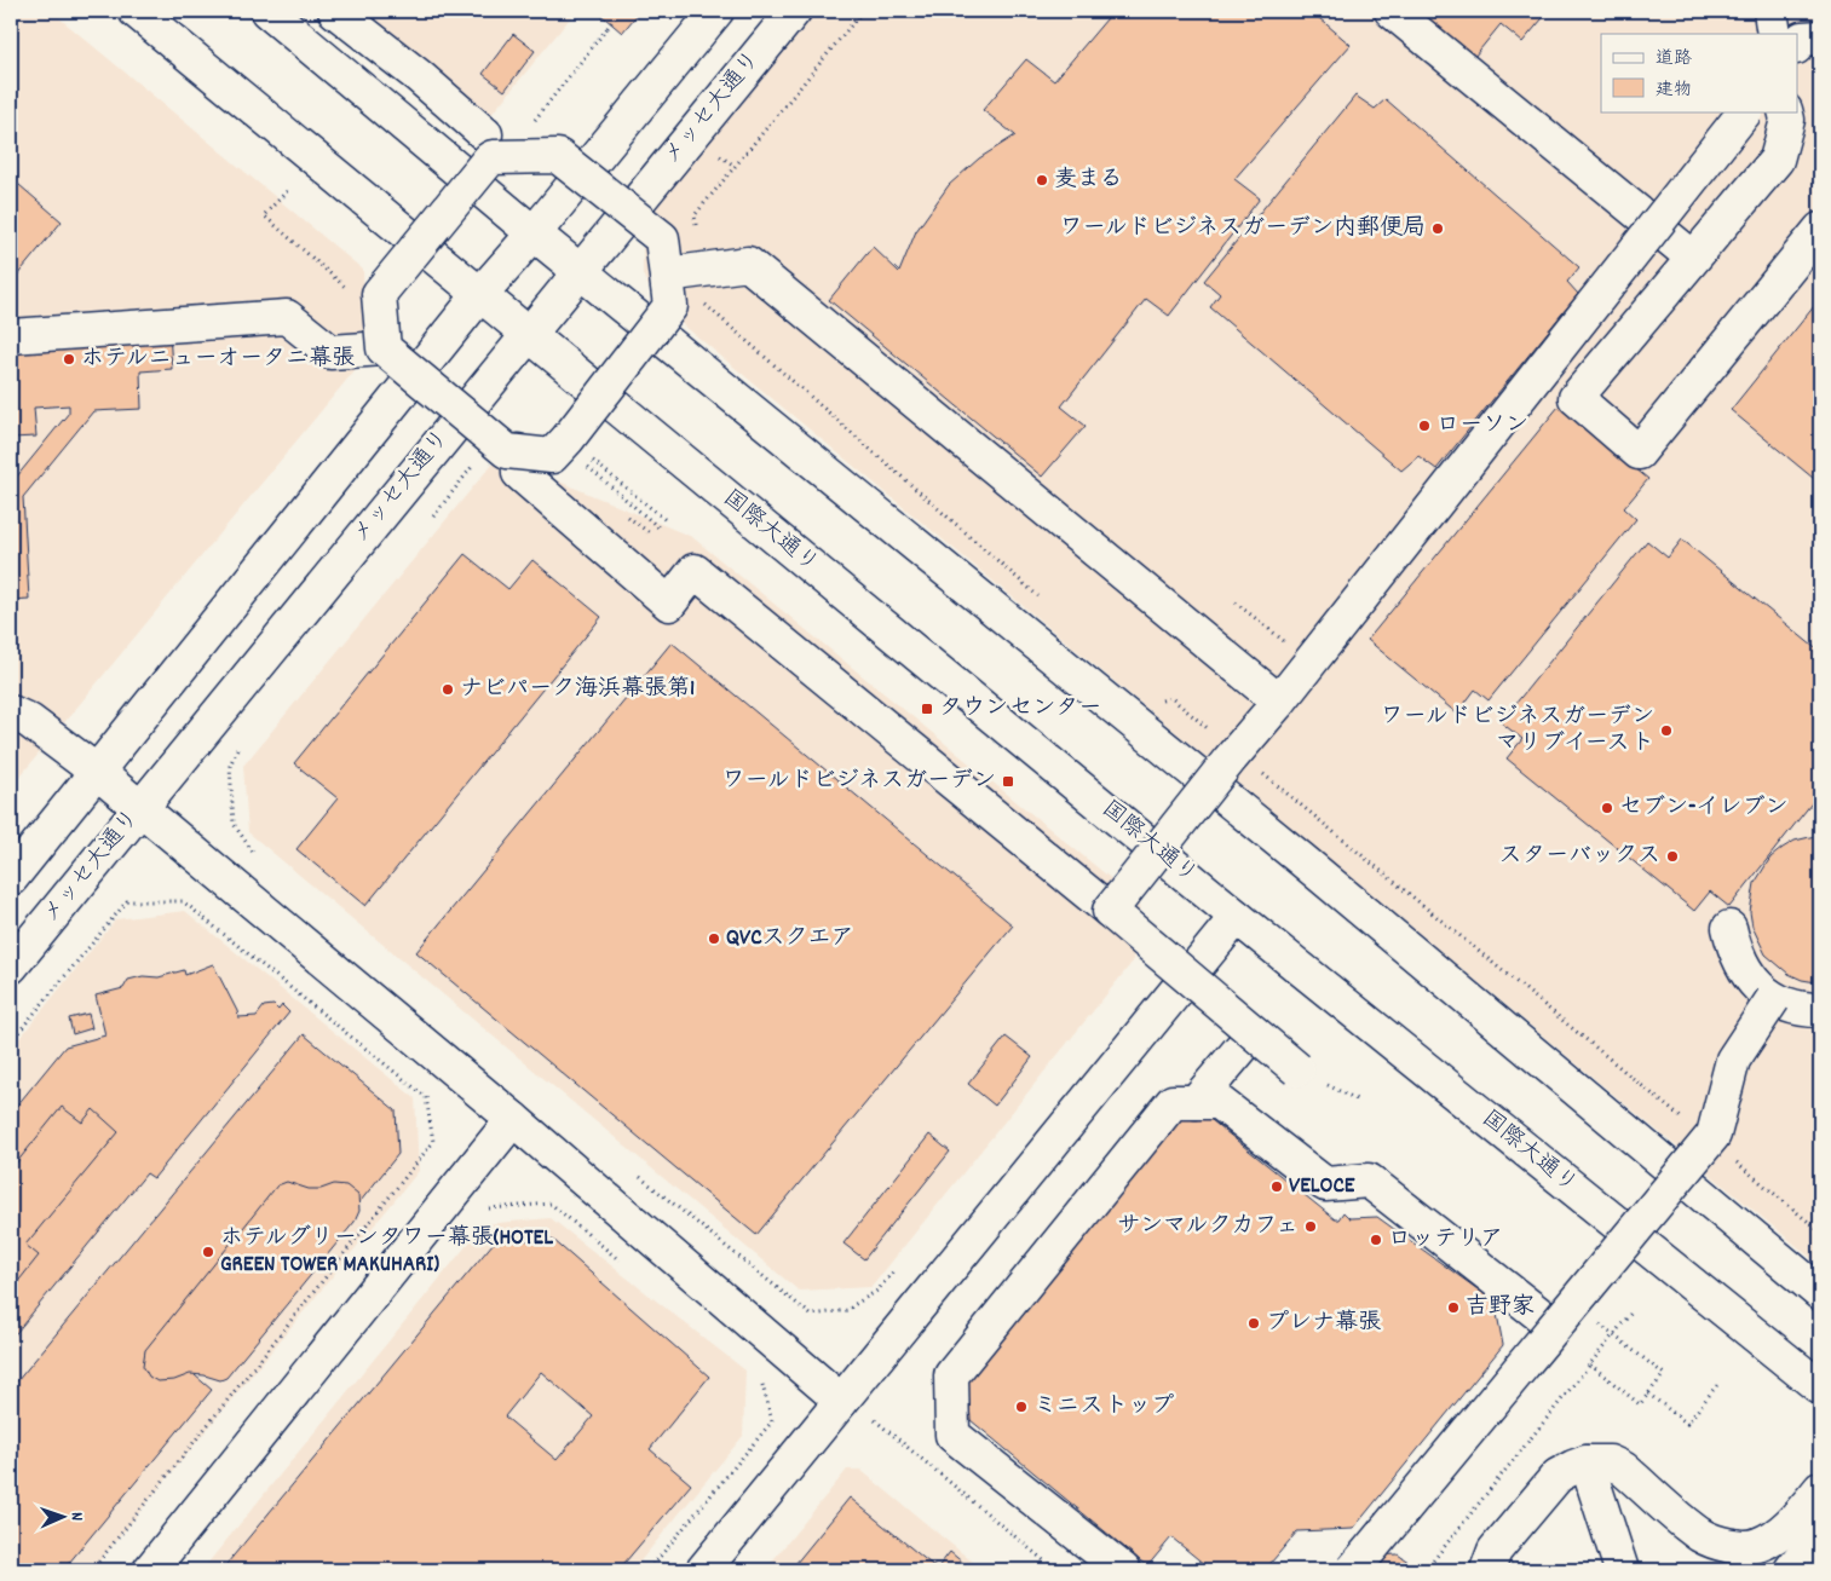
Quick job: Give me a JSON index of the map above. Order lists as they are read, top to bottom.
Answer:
{
  "streets": {
    "street": ["メッセ大通り", "国際大通り"]
  },
  "crossings": [
    ["メッセ大通り", "国際大通り"]
  ],
  "places": {
    "other": [
      "麦まる",
      "ワールドビジネスガーデン内郵便局",
      "ホテルニューオータニ幕張",
      "ローソン",
      "ナビパーク海浜幕張第1",
      "ワールドビジネスガーデン マリブイースト",
      "セブン-イレブン",
      "スターバックス",
      "QVCスクエア",
      "VELOCE",
      "サンマルクカフェ",
      "ロッテリア",
      "ホテルグリーンタワー幕張(HOTEL GREEN TOWER MAKUHARI)",
      "吉野家",
      "プレナ幕張",
      "ミニストップ"
    ],
    "transit": ["タウンセンター", "ワールドビジネスガーデン"]
  },
  "legend": ["道路", "建物"],
  "north": "right"
}
